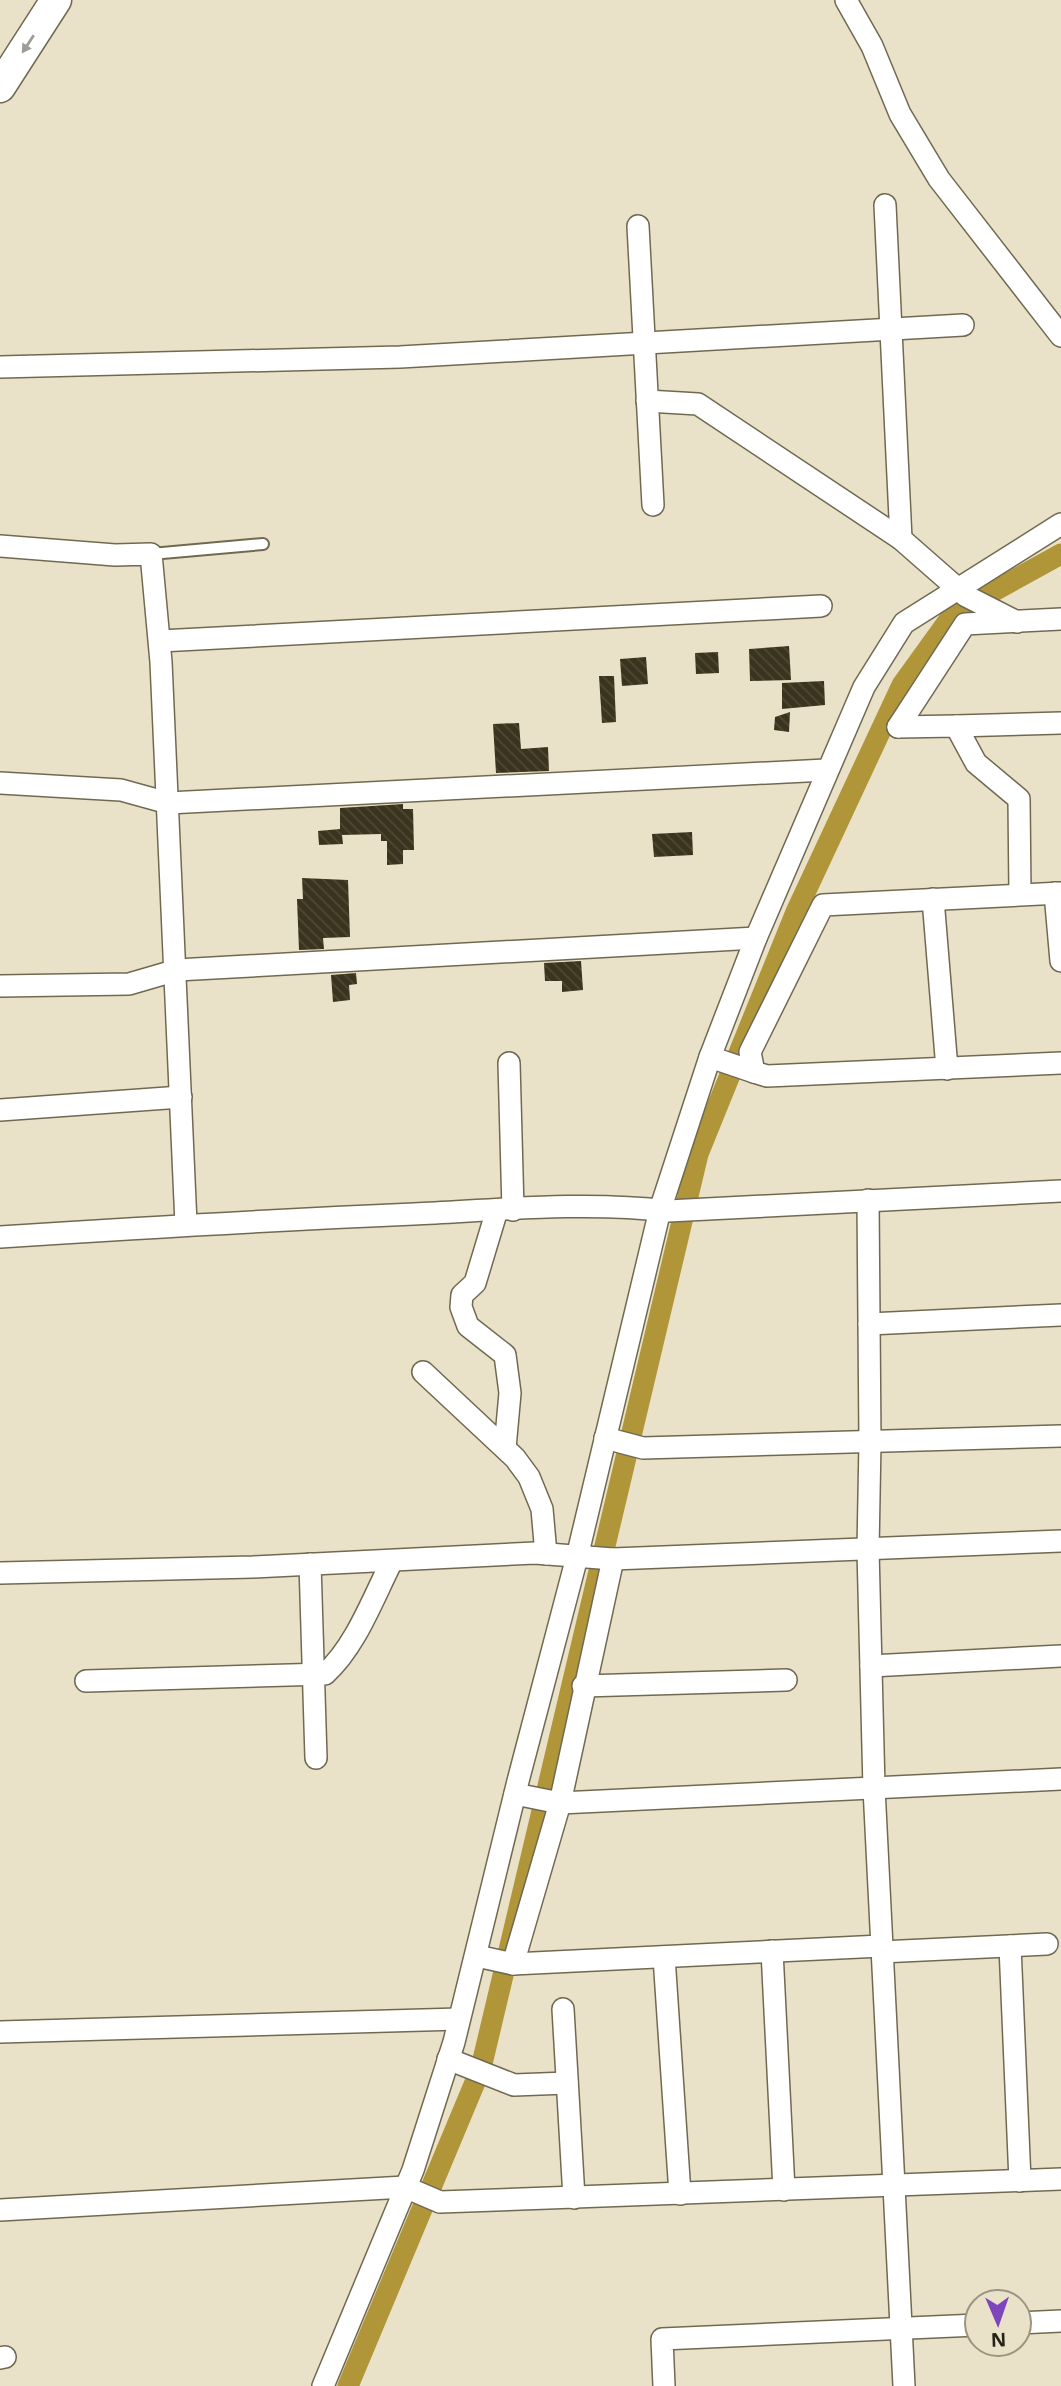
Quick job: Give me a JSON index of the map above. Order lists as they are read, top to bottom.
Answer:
{
  "north": "bottom"
}
